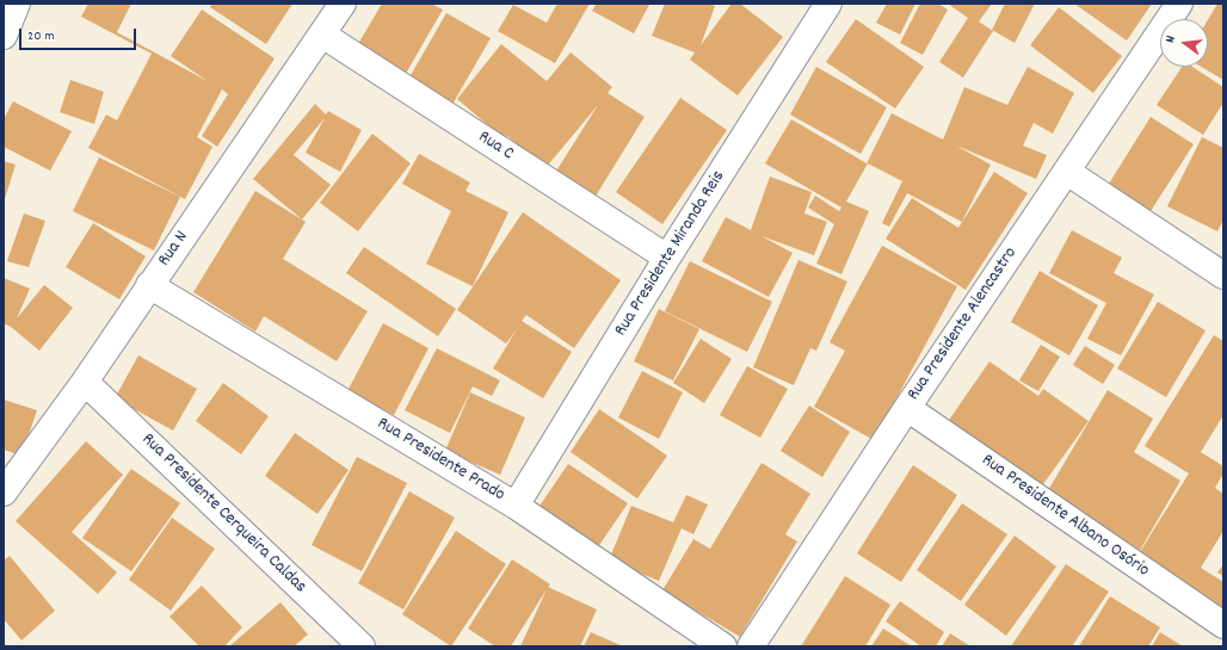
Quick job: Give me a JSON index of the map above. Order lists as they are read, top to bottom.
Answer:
{
  "streets": {
    "street": [
      "Rua C",
      "Rua N",
      "Rua Presidente Miranda Reis",
      "Rua Presidente Alencastro",
      "Rua Presidente Prado",
      "Rua Presidente Cerqueira Caldas",
      "Rua Presidente Albano Osório"
    ]
  },
  "crossings": [
    ["Rua C", "Rua N"],
    ["Rua C", "Rua Presidente Miranda Reis"],
    ["Rua N", "Rua Presidente Prado"],
    ["Rua N", "Rua Presidente Cerqueira Caldas"],
    ["Rua Presidente Miranda Reis", "Rua Presidente Prado"],
    ["Rua Presidente Alencastro", "Rua Presidente Albano Osório"]
  ],
  "scale_bar": "20 m",
  "north": "left"
}
